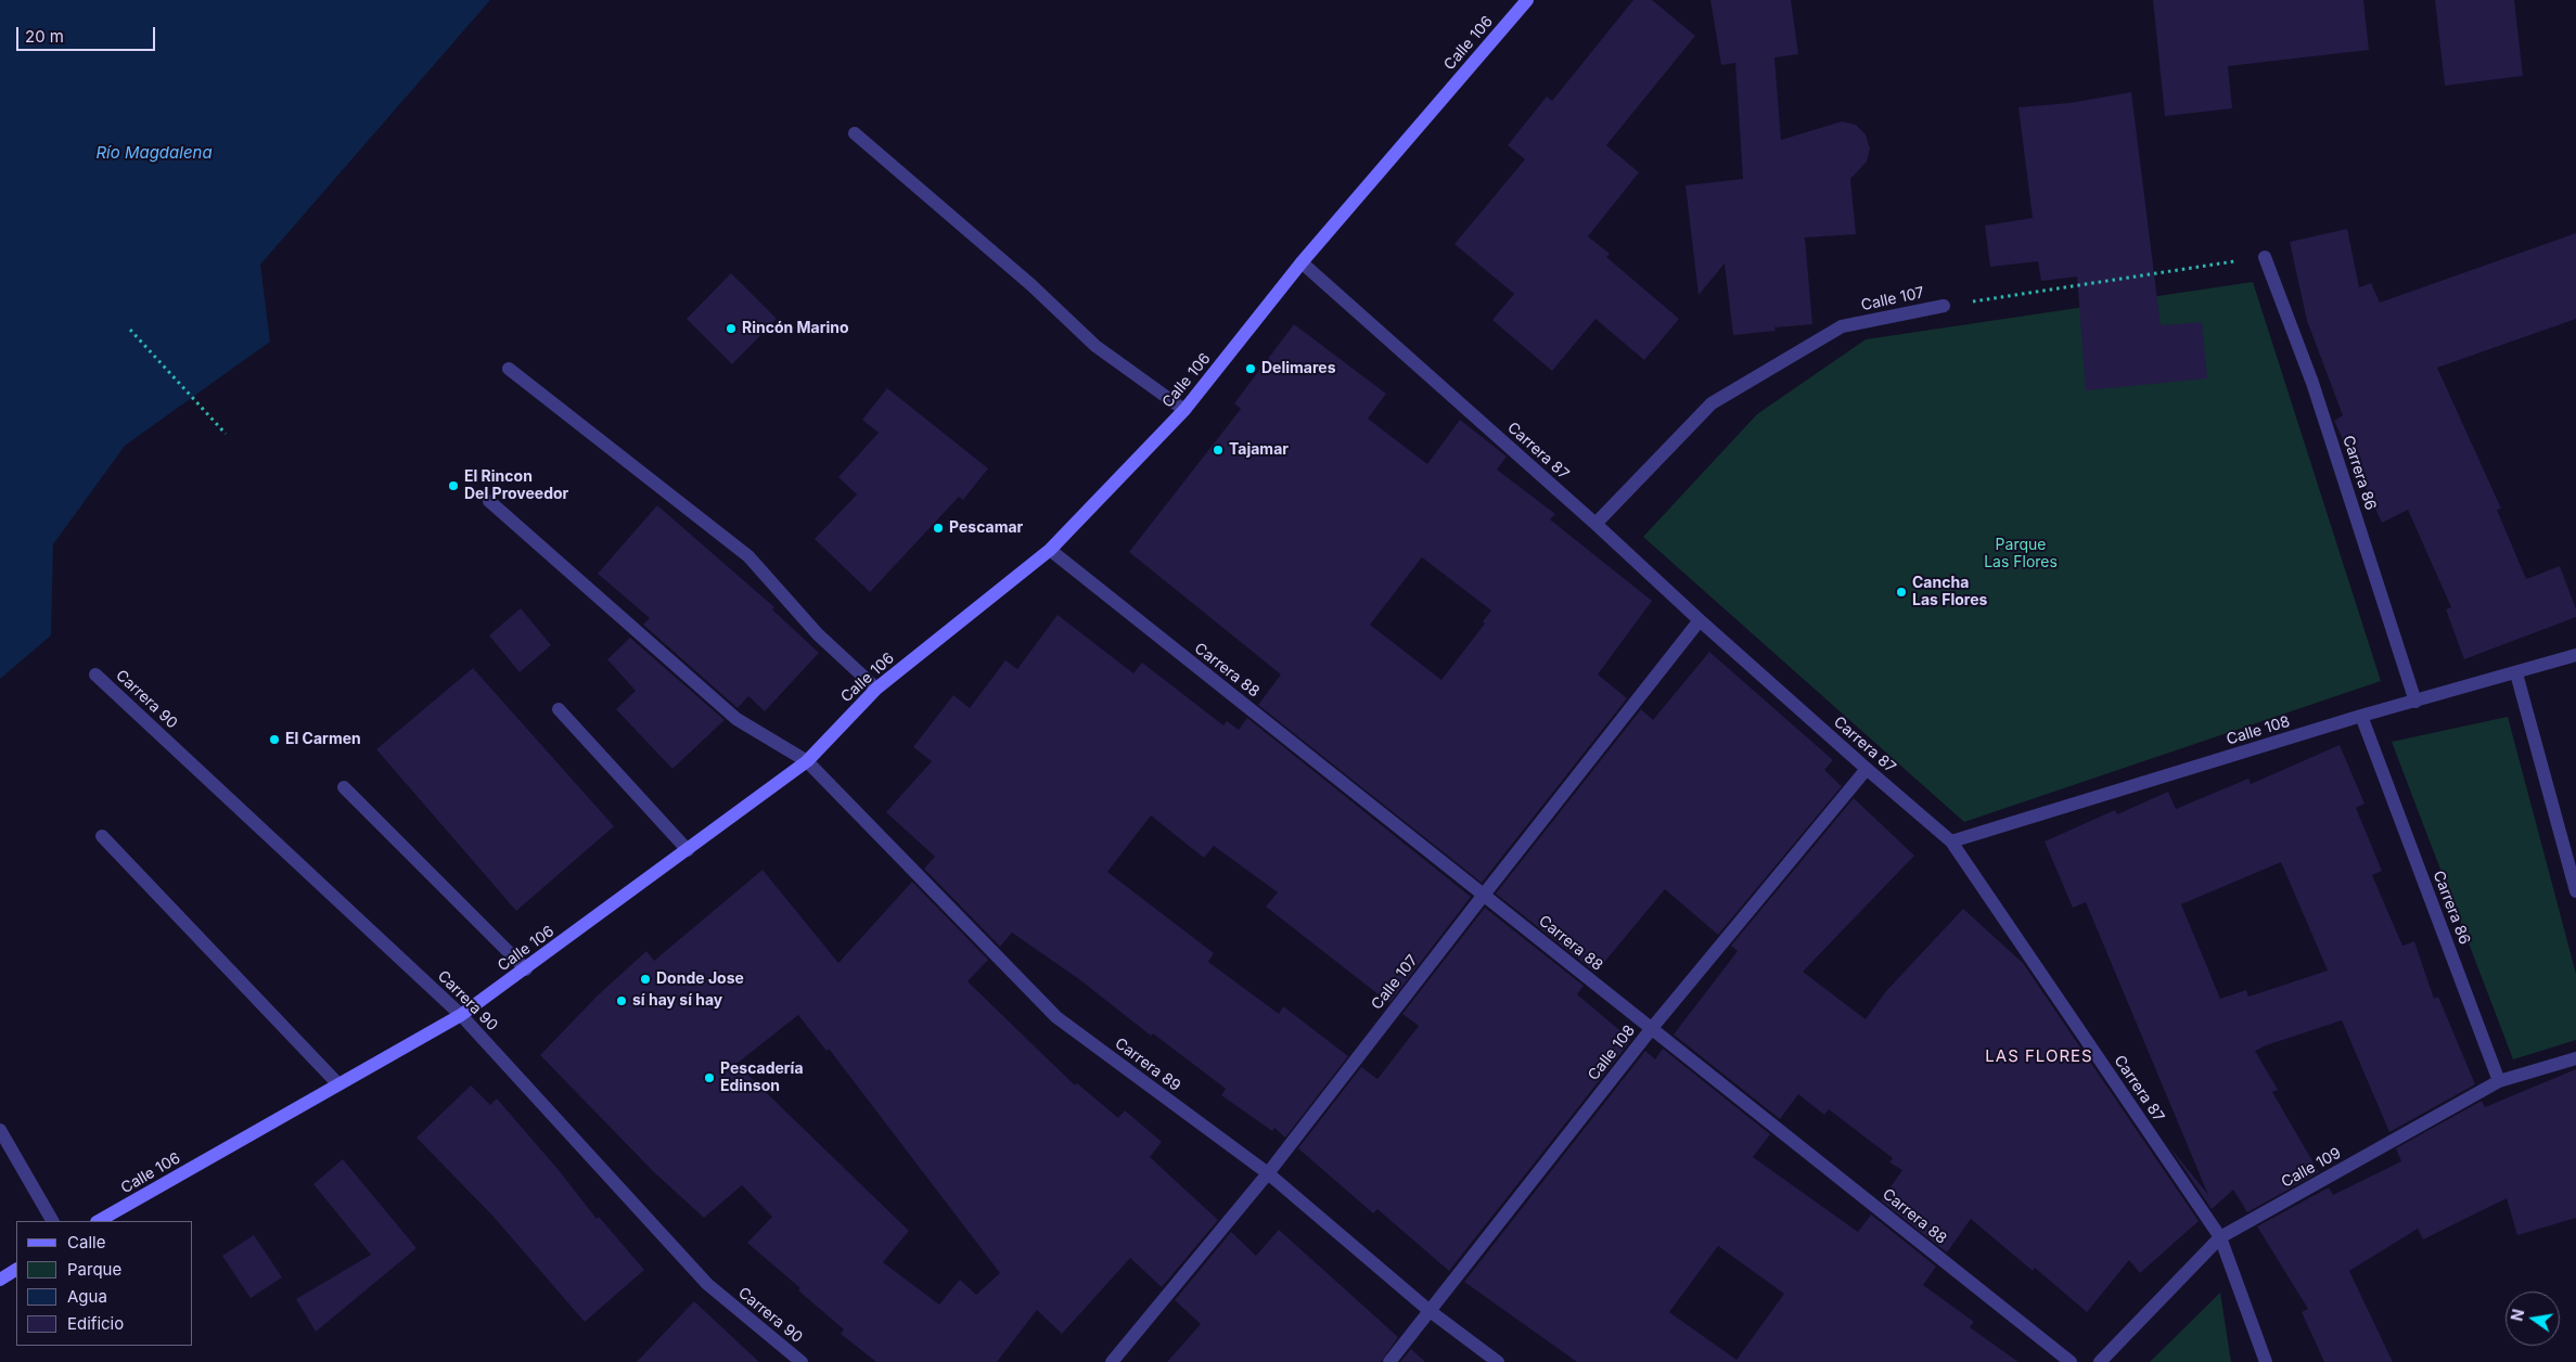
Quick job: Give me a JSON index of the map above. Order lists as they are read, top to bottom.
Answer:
{
  "streets": {
    "street": [
      "Calle 106",
      "Calle 107",
      "Carrera 87",
      "Carrera 86",
      "Carrera 88",
      "Carrera 90",
      "Calle 108",
      "Carrera 89",
      "Calle 109"
    ]
  },
  "crossings": [
    ["Calle 106", "Carrera 87"],
    ["Calle 106", "Carrera 88"],
    ["Calle 106", "Carrera 90"],
    ["Calle 106", "Carrera 89"],
    ["Calle 107", "Carrera 87"],
    ["Calle 107", "Carrera 86"],
    ["Calle 107", "Carrera 88"],
    ["Calle 107", "Carrera 89"],
    ["Carrera 87", "Calle 108"],
    ["Carrera 87", "Calle 109"],
    ["Carrera 86", "Calle 108"],
    ["Carrera 86", "Calle 109"],
    ["Carrera 88", "Calle 108"],
    ["Calle 108", "Carrera 89"]
  ],
  "districts": ["LAS FLORES"],
  "water": ["Río Magdalena"],
  "parks": ["Parque Las Flores"],
  "places": [
    "Rincón Marino",
    "Delimares",
    "Tajamar",
    "El Rincon Del Proveedor",
    "Pescamar",
    "Cancha Las Flores",
    "El Carmen",
    "Donde Jose",
    "sí hay sí hay",
    "Pescadería Edinson"
  ],
  "legend": [
    "Calle",
    "Parque",
    "Agua",
    "Edificio"
  ],
  "scale_bar": "20 m",
  "north": "left"
}
